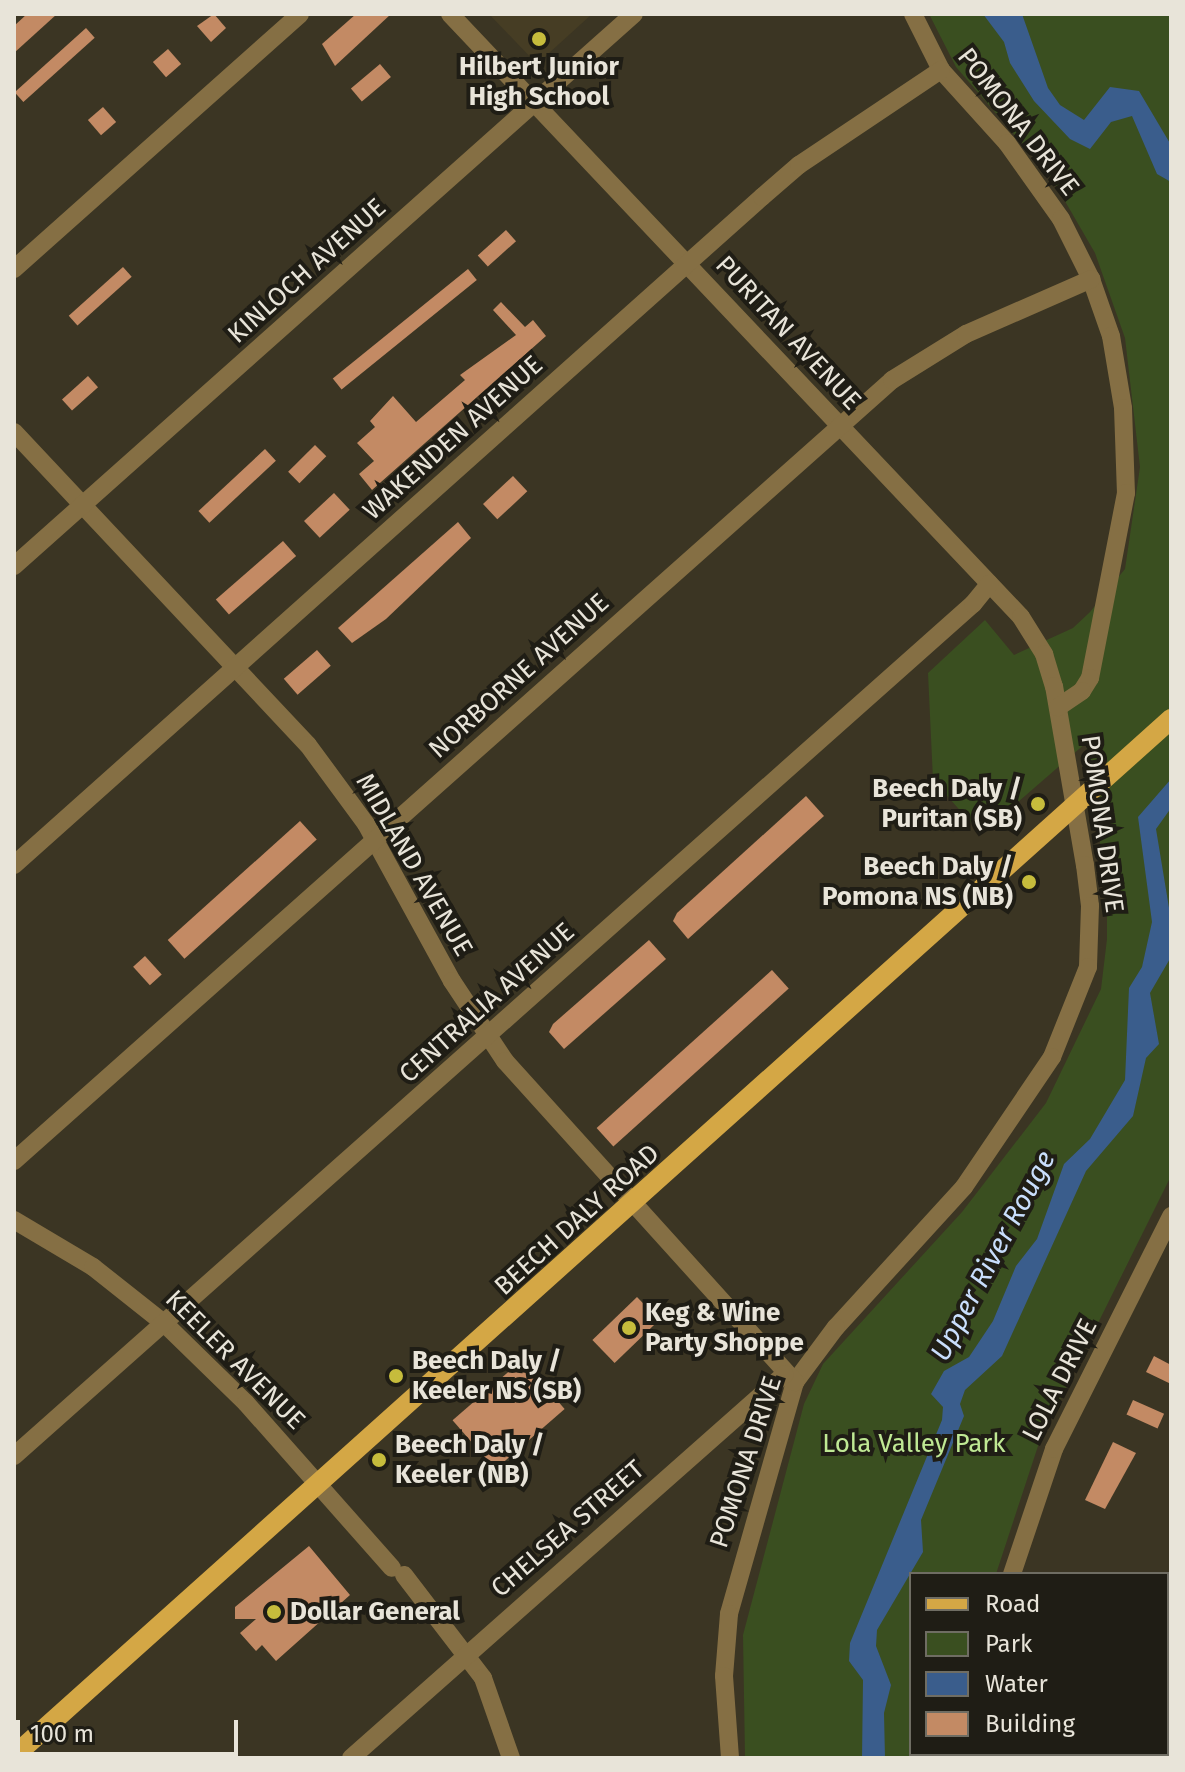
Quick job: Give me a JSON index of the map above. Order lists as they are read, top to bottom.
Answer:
{
  "streets": {
    "main road": ["BEECH DALY ROAD"],
    "street": [
      "POMONA DRIVE",
      "KINLOCH AVENUE",
      "PURITAN AVENUE",
      "WAKENDEN AVENUE",
      "NORBORNE AVENUE",
      "MIDLAND AVENUE",
      "CENTRALIA AVENUE",
      "KEELER AVENUE",
      "LOLA DRIVE",
      "CHELSEA STREET"
    ]
  },
  "crossings": [
    ["POMONA DRIVE", "PURITAN AVENUE"],
    ["POMONA DRIVE", "WAKENDEN AVENUE"],
    ["POMONA DRIVE", "NORBORNE AVENUE"],
    ["POMONA DRIVE", "MIDLAND AVENUE"],
    ["POMONA DRIVE", "BEECH DALY ROAD"],
    ["POMONA DRIVE", "CHELSEA STREET"],
    ["KINLOCH AVENUE", "PURITAN AVENUE"],
    ["KINLOCH AVENUE", "MIDLAND AVENUE"],
    ["PURITAN AVENUE", "WAKENDEN AVENUE"],
    ["PURITAN AVENUE", "NORBORNE AVENUE"],
    ["PURITAN AVENUE", "CENTRALIA AVENUE"],
    ["WAKENDEN AVENUE", "MIDLAND AVENUE"],
    ["NORBORNE AVENUE", "MIDLAND AVENUE"],
    ["MIDLAND AVENUE", "CENTRALIA AVENUE"],
    ["MIDLAND AVENUE", "BEECH DALY ROAD"],
    ["MIDLAND AVENUE", "CHELSEA STREET"],
    ["CENTRALIA AVENUE", "KEELER AVENUE"],
    ["BEECH DALY ROAD", "KEELER AVENUE"],
    ["KEELER AVENUE", "CHELSEA STREET"]
  ],
  "water": ["Upper River Rouge"],
  "parks": ["Lola Valley Park"],
  "places": [
    "Hilbert Junior High School",
    "Beech Daly / Puritan (SB)",
    "Beech Daly / Pomona NS (NB)",
    "Keg & Wine Party Shoppe",
    "Beech Daly / Keeler NS (SB)",
    "Beech Daly / Keeler (NB)",
    "Dollar General"
  ],
  "legend": [
    "Road",
    "Park",
    "Water",
    "Building"
  ],
  "scale_bar": "100 m"
}
